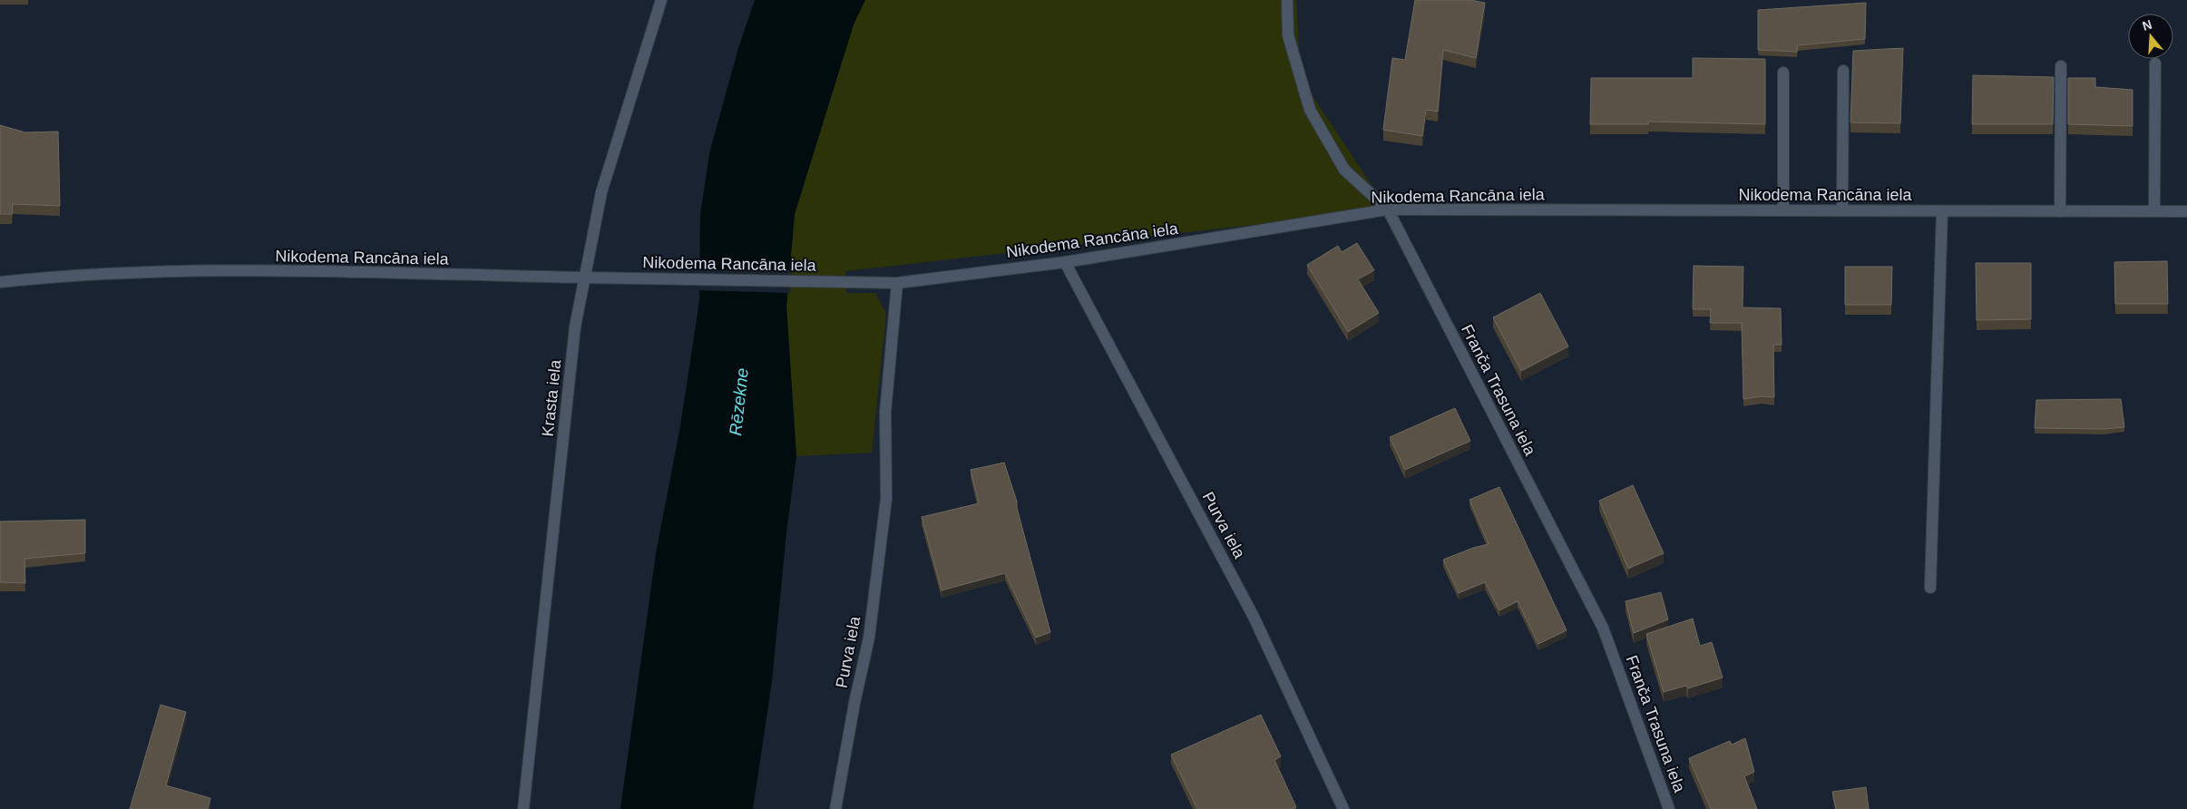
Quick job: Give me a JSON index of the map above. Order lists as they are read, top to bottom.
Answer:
{
  "streets": {
    "street": [
      "Nikodema Rancāna iela",
      "Franča Trasuna iela",
      "Krasta iela",
      "Purva iela"
    ]
  },
  "crossings": [
    ["Nikodema Rancāna iela", "Franča Trasuna iela"],
    ["Nikodema Rancāna iela", "Krasta iela"],
    ["Nikodema Rancāna iela", "Purva iela"]
  ],
  "water": ["Rēzekne"],
  "north": "top"
}
